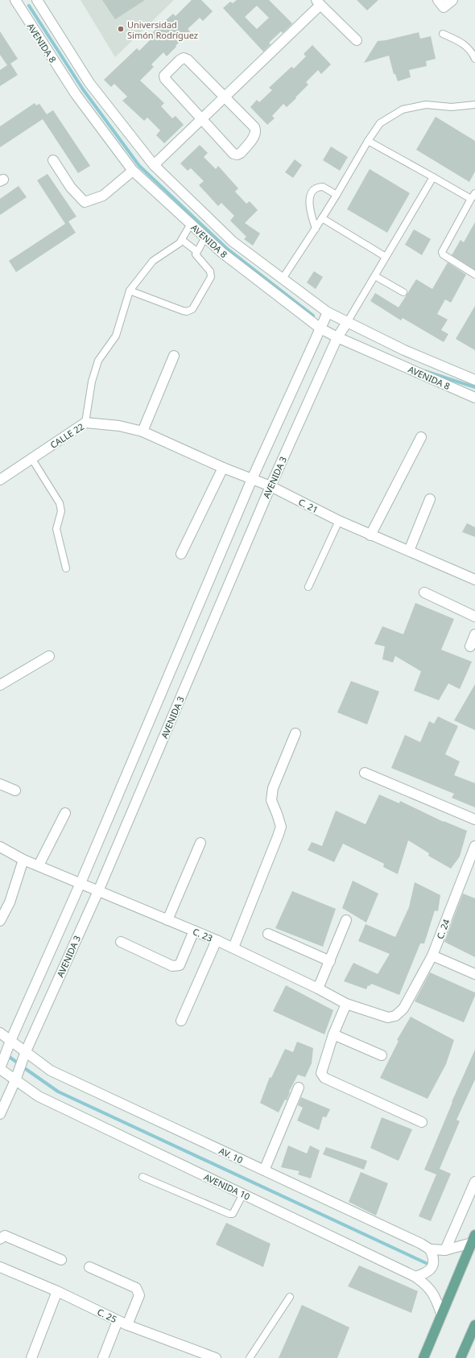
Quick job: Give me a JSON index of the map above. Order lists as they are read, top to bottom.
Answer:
{
  "streets": {
    "street": [
      "AVENIDA 8",
      "CALLE 22",
      "AVENIDA 3",
      "C. 21",
      "C. 24",
      "C. 23",
      "AV. 10",
      "AVENIDA 10",
      "C. 25"
    ]
  },
  "crossings": [
    ["AVENIDA 8", "AVENIDA 3"],
    ["CALLE 22", "C. 21"],
    ["AVENIDA 3", "C. 21"],
    ["AVENIDA 3", "C. 23"],
    ["AVENIDA 3", "AV. 10"],
    ["AVENIDA 3", "AVENIDA 10"],
    ["C. 24", "C. 23"]
  ],
  "places": ["Universidad Simón Rodríguez"]
}
